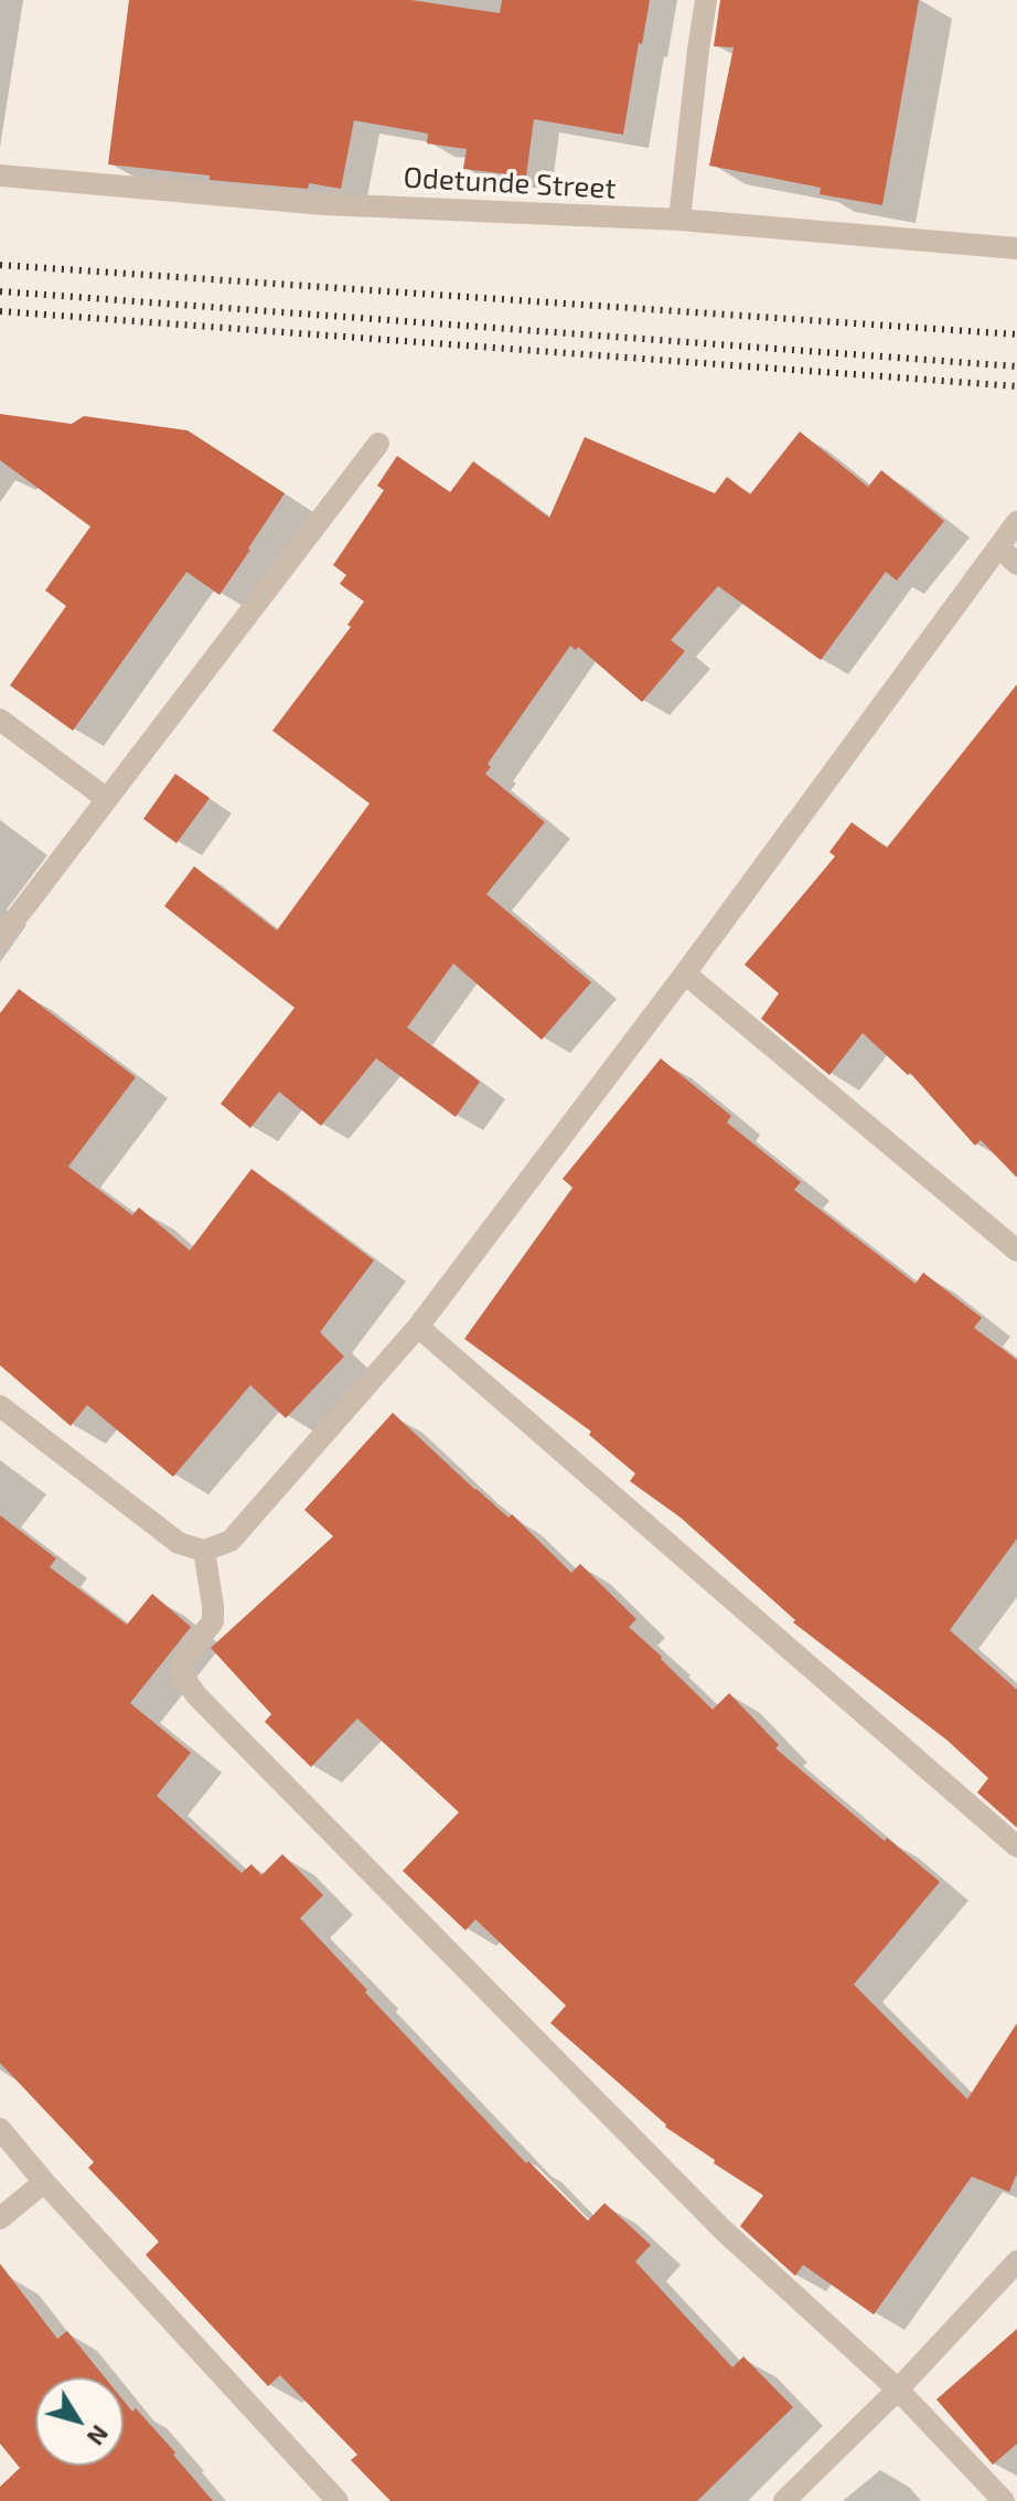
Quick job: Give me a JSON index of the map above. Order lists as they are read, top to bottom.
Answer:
{
  "streets": {
    "street": ["Odetunde Street"]
  },
  "north": "bottom right"
}
